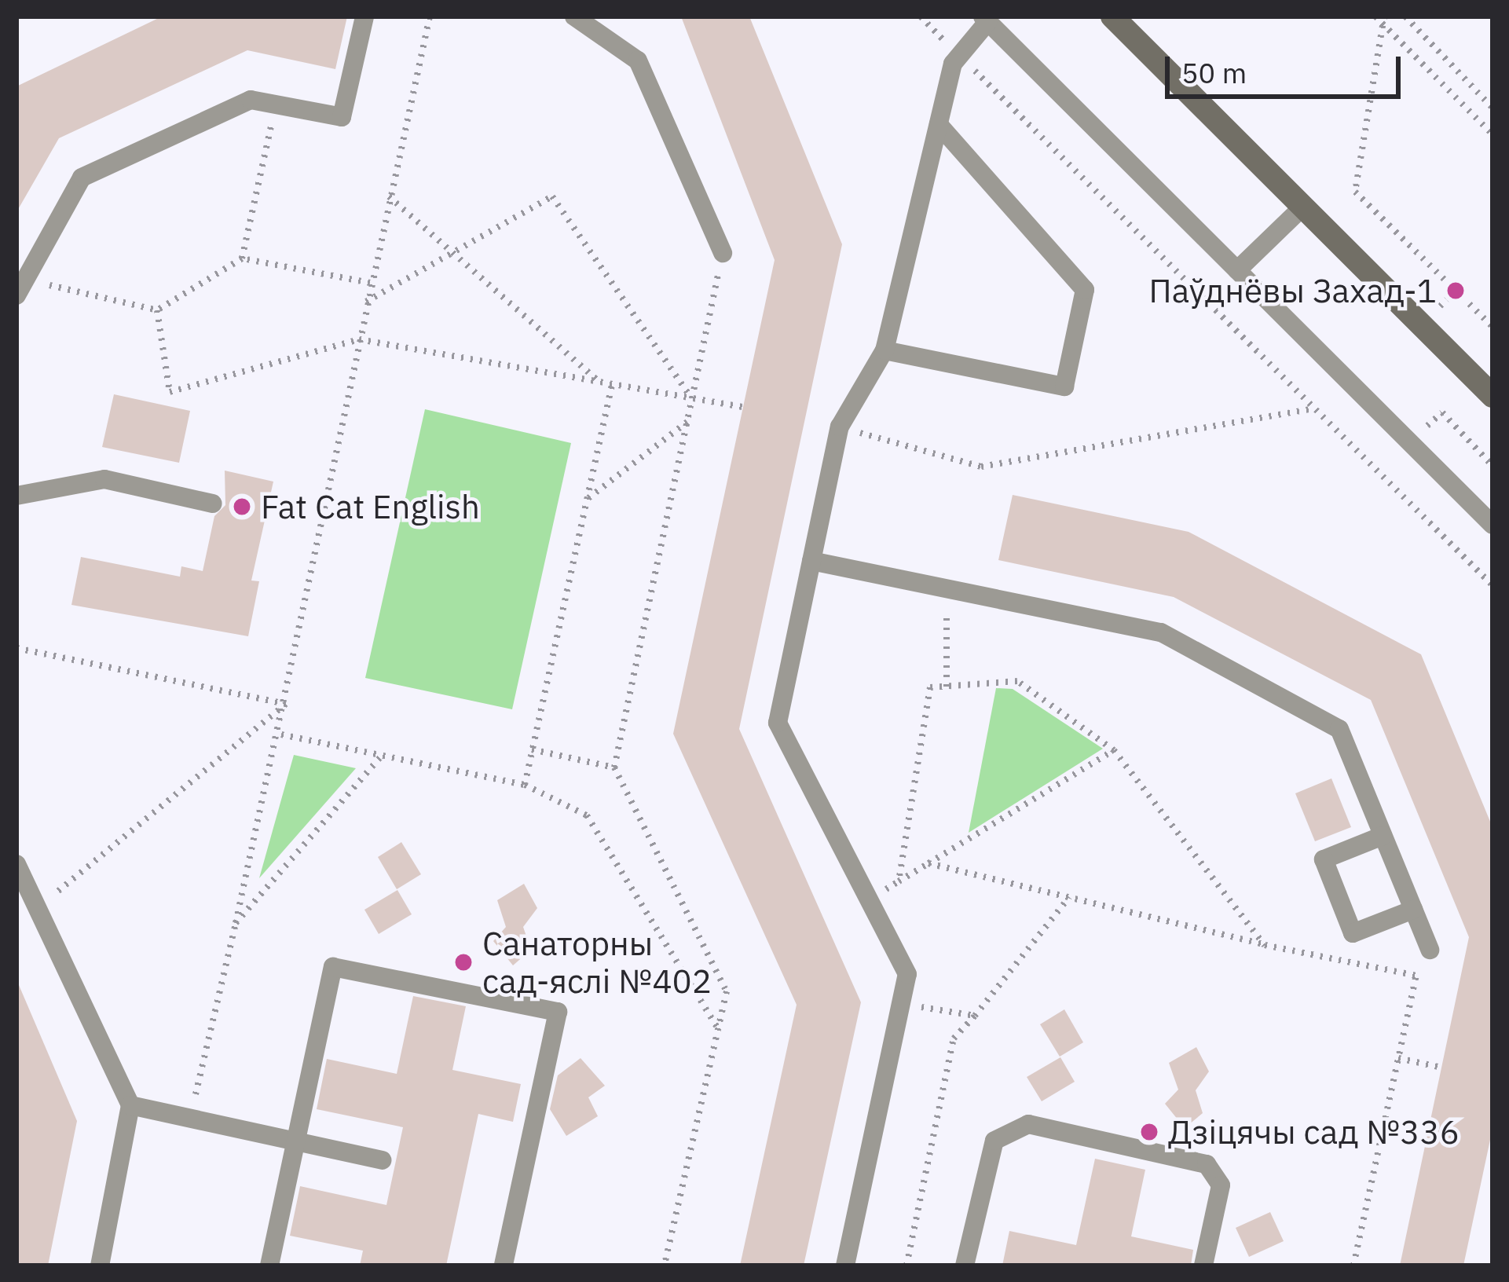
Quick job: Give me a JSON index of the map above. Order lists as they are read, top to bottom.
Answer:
{
  "places": [
    "Паўднёвы Захад-1",
    "Fat Cat English",
    "Санаторны сад-яслі №402",
    "Дзіцячы сад №336"
  ],
  "scale_bar": "50 m"
}
